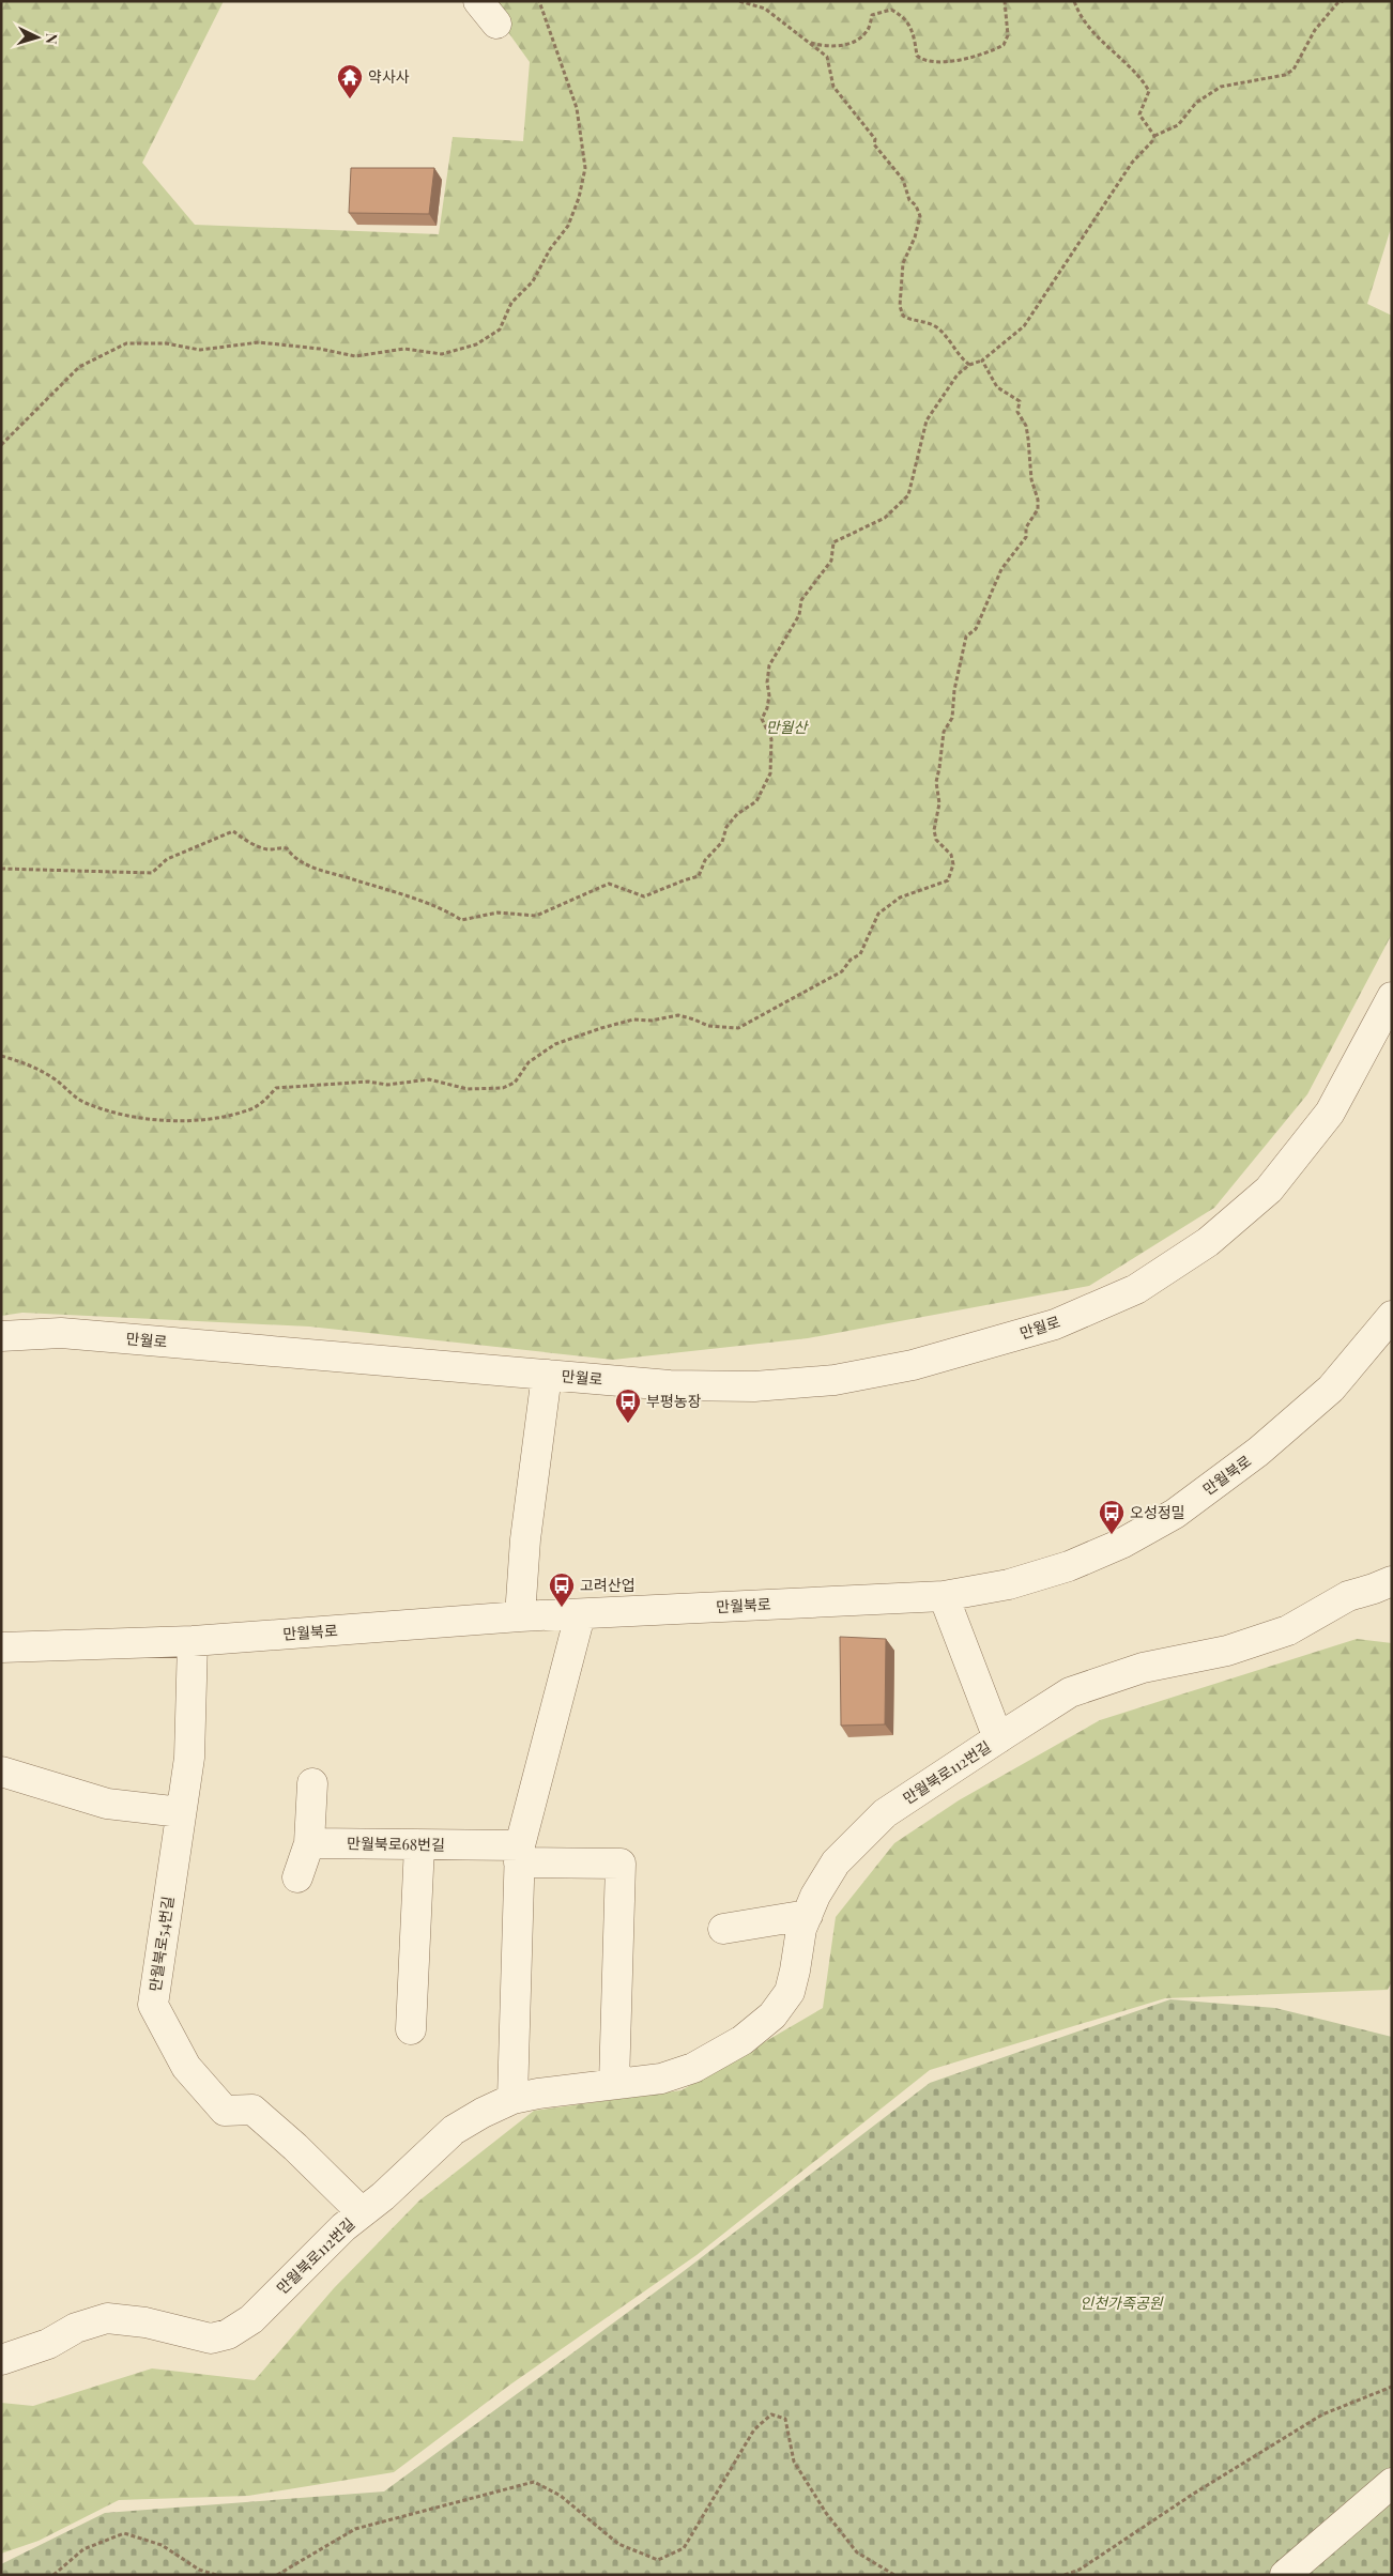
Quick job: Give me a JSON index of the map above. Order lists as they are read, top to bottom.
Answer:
{
  "streets": {
    "street": [
      "만월로",
      "만월북로",
      "만월북로112번길",
      "만월북로68번길",
      "만월북로54번길"
    ]
  },
  "crossings": [
    ["만월로", "만월북로"],
    ["만월북로", "만월북로54번길"],
    ["만월북로112번길", "만월북로68번길"],
    ["만월북로112번길", "만월북로54번길"]
  ],
  "parks": ["만월산", "인천가족공원"],
  "places": {
    "temple": ["약사사"],
    "bus stop": ["부평농장", "오성정밀", "고려산업"]
  },
  "north": "right"
}
